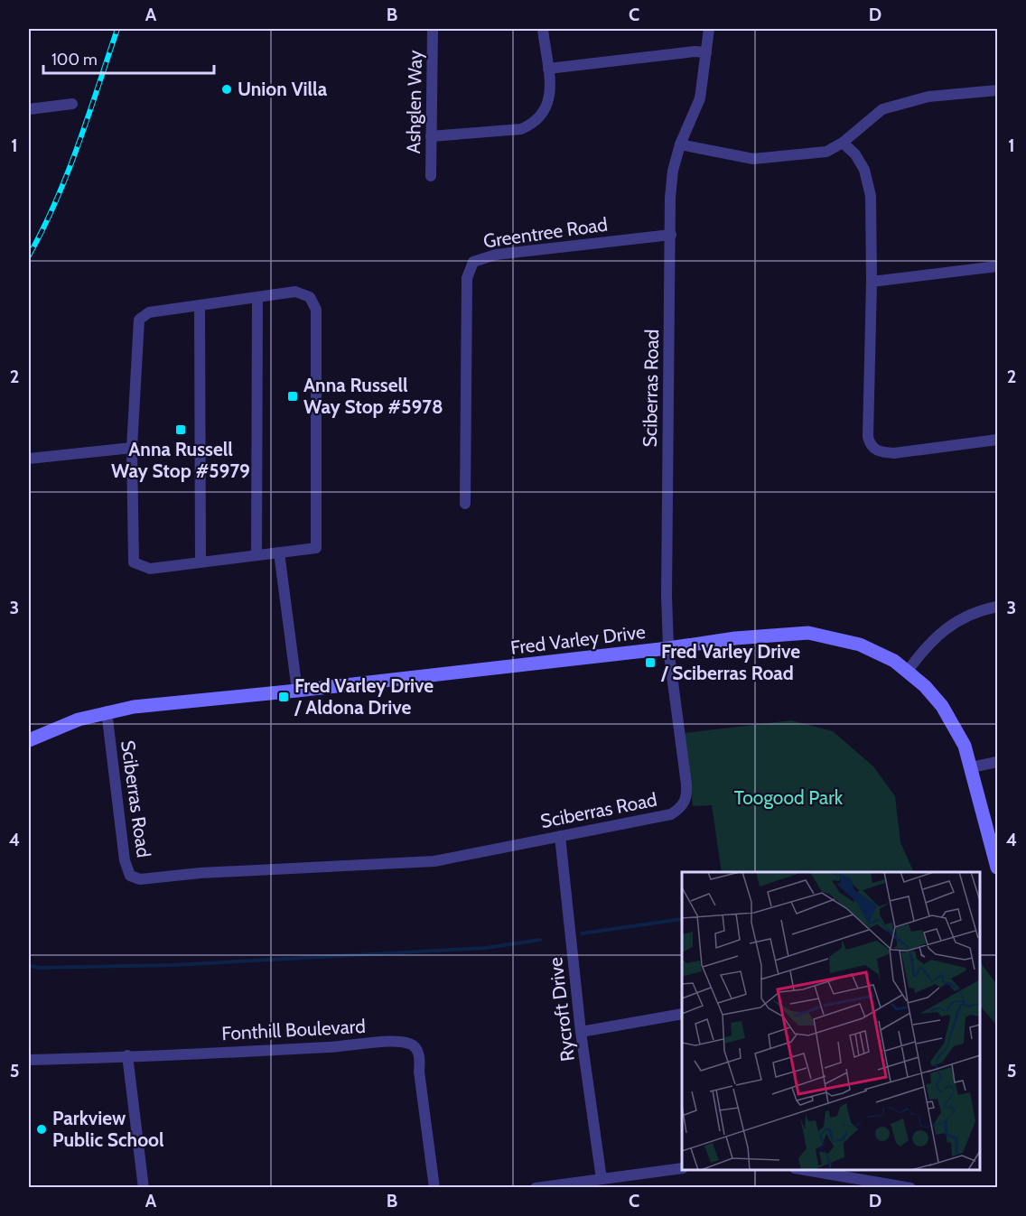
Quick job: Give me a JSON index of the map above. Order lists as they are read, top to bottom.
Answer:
{
  "streets": {
    "street": [
      "Ashglen Way",
      "Greentree Road",
      "Sciberras Road",
      "Fred Varley Drive",
      "Rycroft Drive",
      "Fonthill Boulevard"
    ]
  },
  "crossings": [
    ["Greentree Road", "Sciberras Road"],
    ["Sciberras Road", "Fred Varley Drive"],
    ["Sciberras Road", "Rycroft Drive"]
  ],
  "parks": ["Toogood Park"],
  "places": {
    "other": ["Union Villa", "Parkview Public School"],
    "transit": [
      "Anna Russell Way Stop #5978",
      "Anna Russell Way Stop #5979",
      "Fred Varley Drive / Sciberras Road",
      "Fred Varley Drive / Aldona Drive"
    ]
  },
  "scale_bar": "100 m",
  "grid": {
    "columns": [
      "A",
      "B",
      "C",
      "D"
    ],
    "rows": [
      "1",
      "2",
      "3",
      "4",
      "5"
    ]
  }
}
